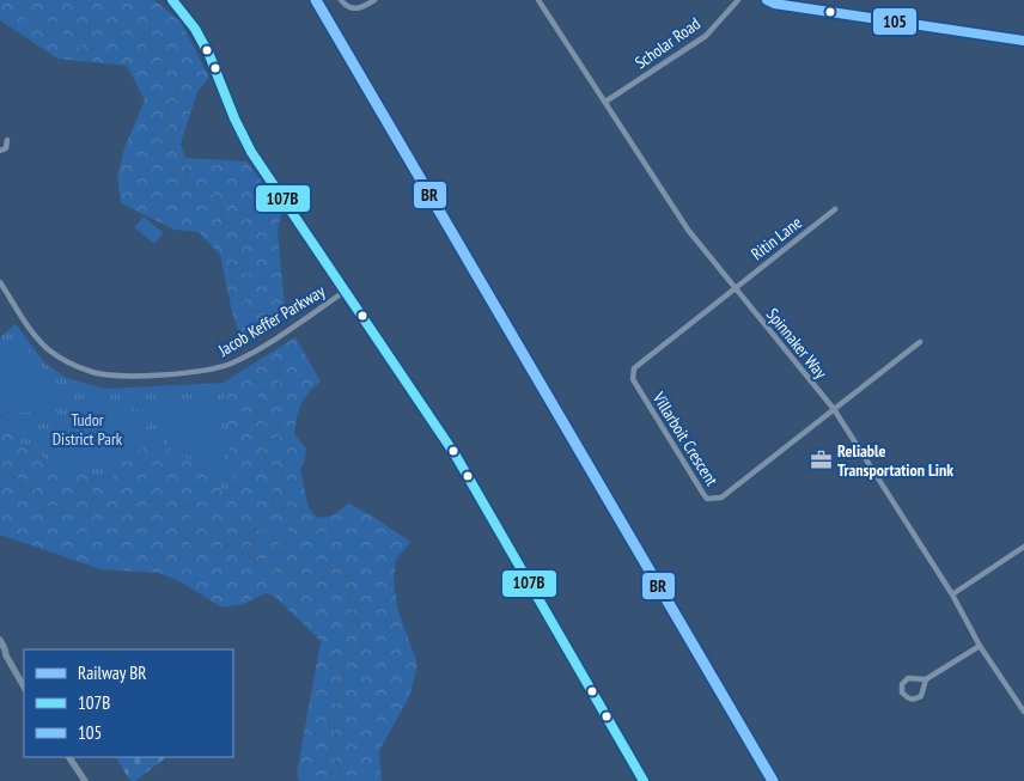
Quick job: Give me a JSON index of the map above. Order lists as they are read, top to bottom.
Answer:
{
  "streets": {
    "street": [
      "Scholar Road",
      "Ritin Lane",
      "Jacob Keffer Parkway",
      "Spinnaker Way",
      "Villarboit Crescent"
    ]
  },
  "crossings": [
    ["Scholar Road", "Spinnaker Way"],
    ["Ritin Lane", "Spinnaker Way"],
    ["Ritin Lane", "Villarboit Crescent"],
    ["Spinnaker Way", "Villarboit Crescent"]
  ],
  "parks": ["Tudor District Park"],
  "places": {
    "office": ["Reliable Transportation Link"]
  },
  "lines": ["rail line BR", "transit line 107B", "transit line 105"],
  "legend": ["Railway BR", "107B", "105"]
}
